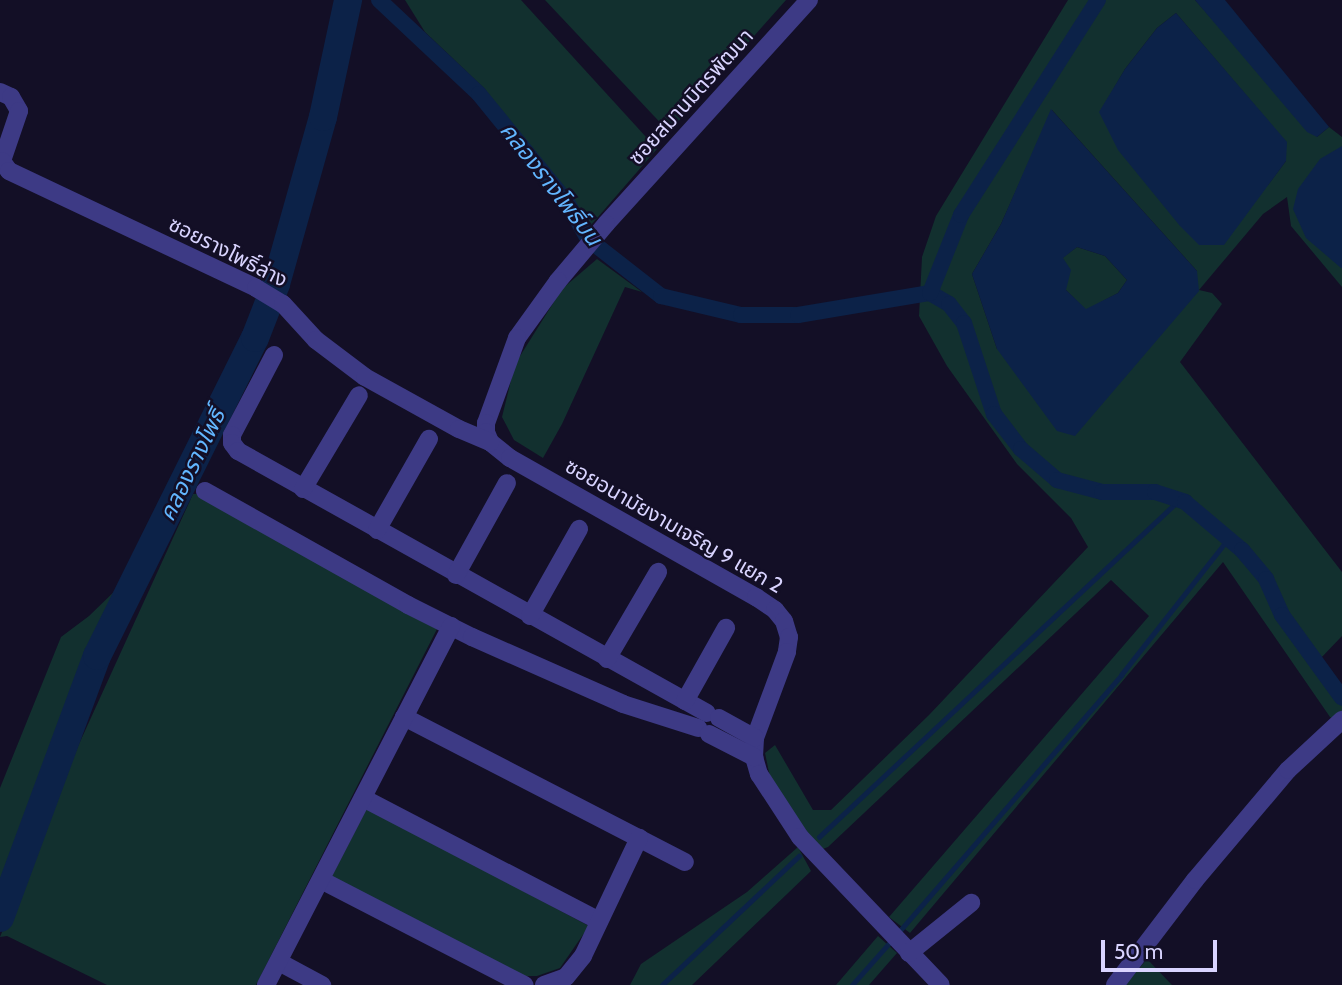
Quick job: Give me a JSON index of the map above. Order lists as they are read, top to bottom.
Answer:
{
  "streets": {
    "street": ["ซอยสมานมิตรพัฒนา", "ซอยรางโพธิ์ล่าง", "ซอยอนามัยงามเจริญ 9 แยก 2"]
  },
  "crossings": [
    ["ซอยสมานมิตรพัฒนา", "ซอยรางโพธิ์ล่าง"],
    ["ซอยสมานมิตรพัฒนา", "ซอยอนามัยงามเจริญ 9 แยก 2"],
    ["ซอยรางโพธิ์ล่าง", "ซอยอนามัยงามเจริญ 9 แยก 2"]
  ],
  "water": ["คลองรางโพธิ์บน", "คลองรางโพธิ์"],
  "scale_bar": "50 m"
}
